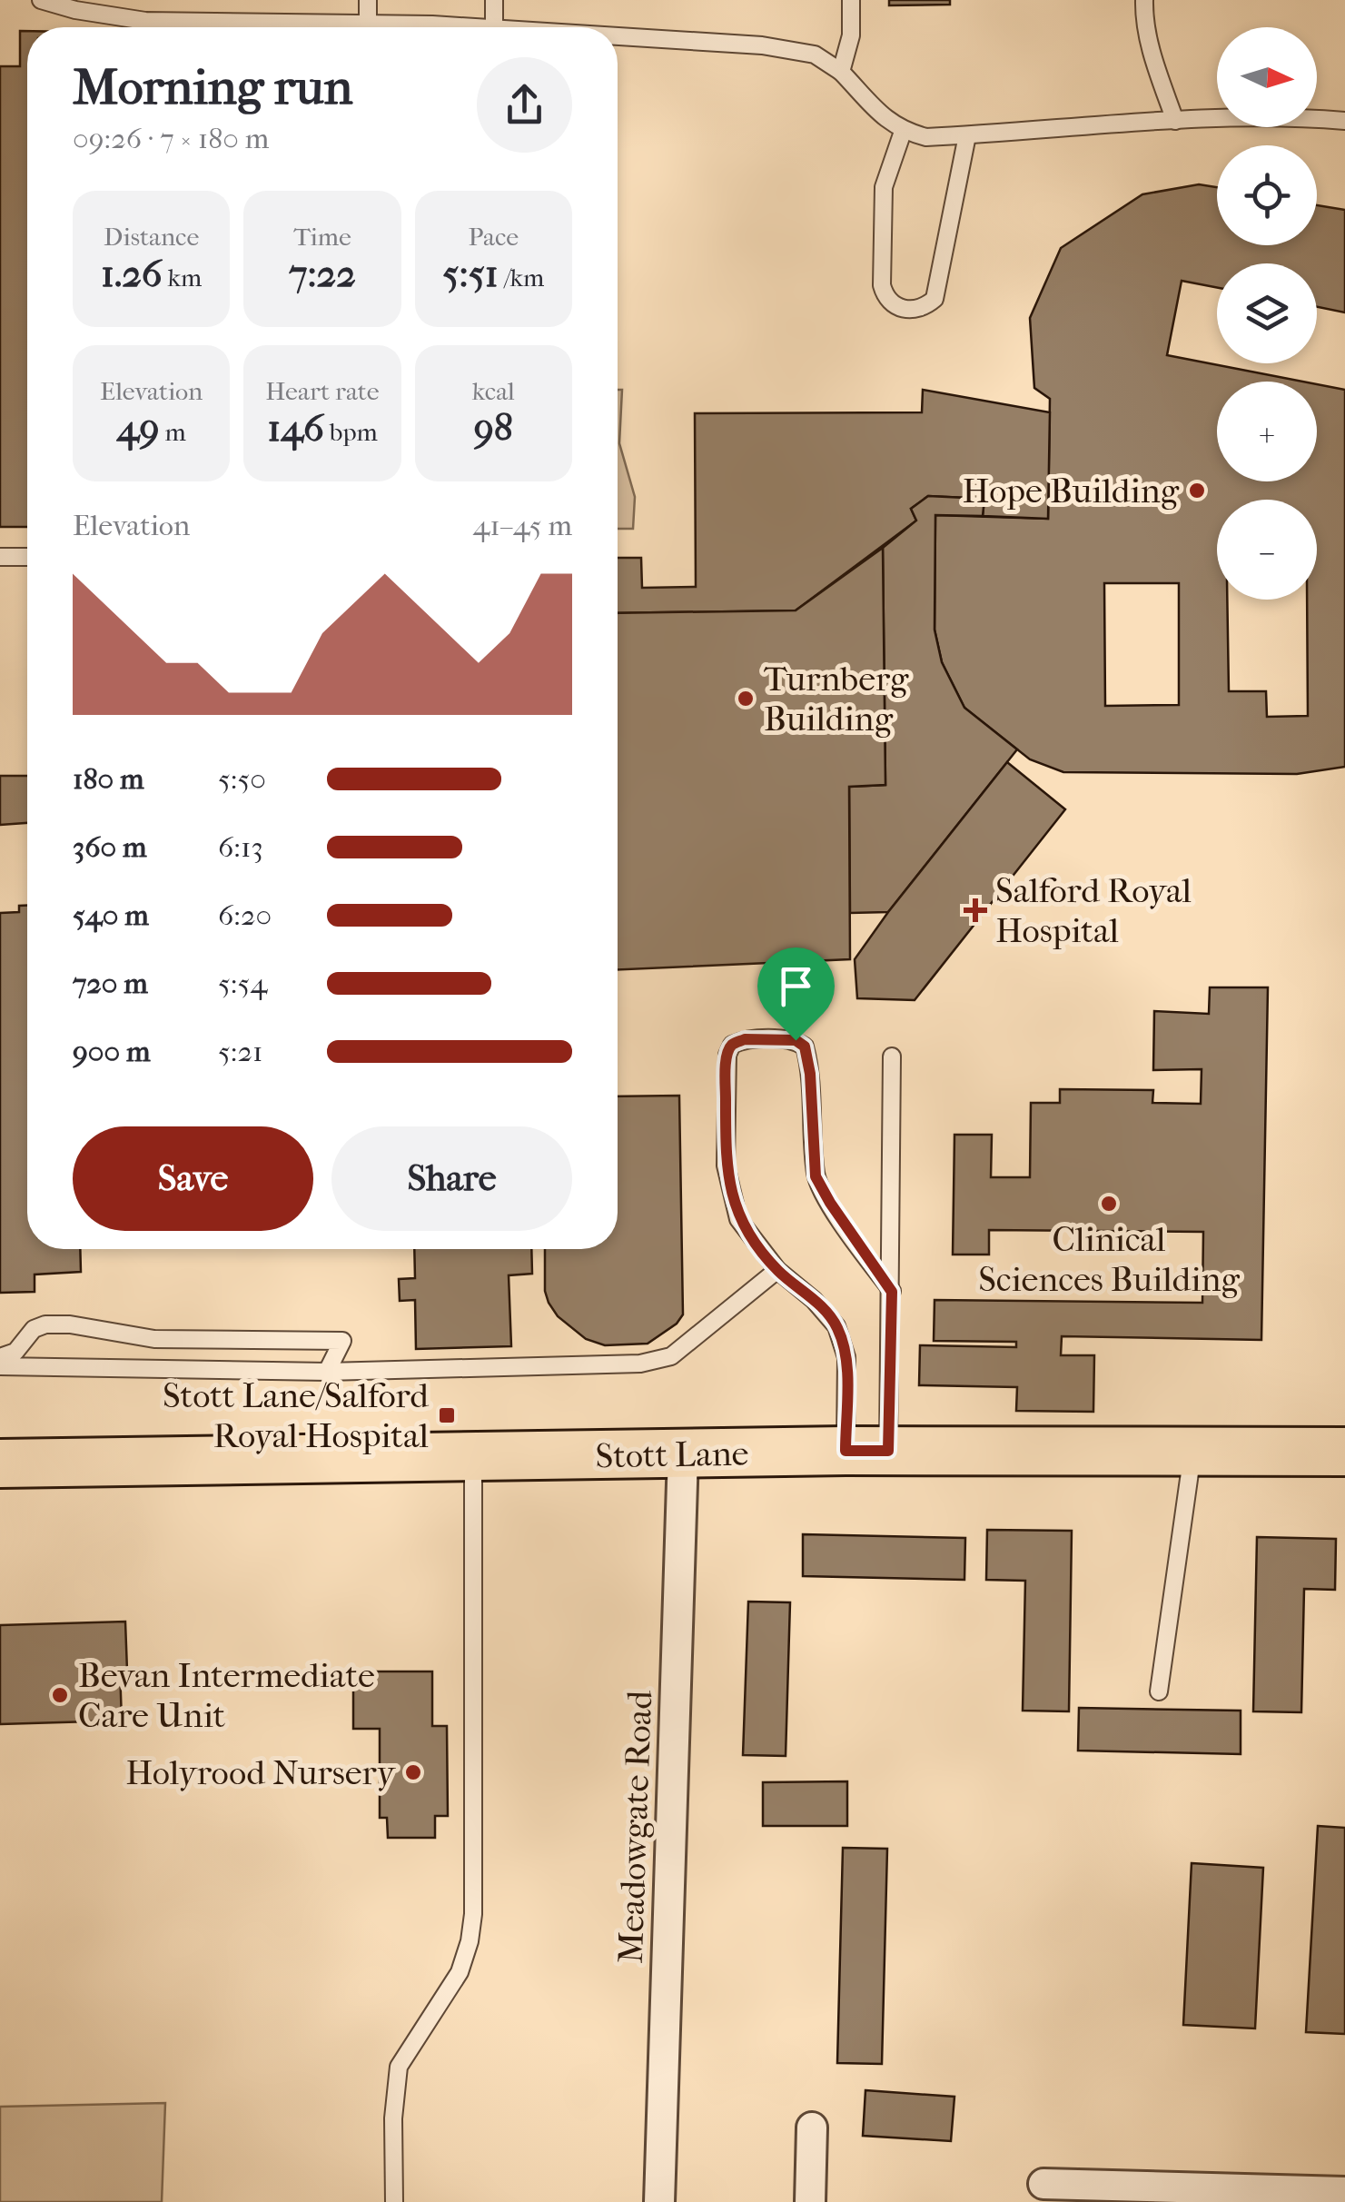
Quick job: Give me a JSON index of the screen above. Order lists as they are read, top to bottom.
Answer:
{
  "streets": {
    "main road": ["Stott Lane"],
    "street": ["Meadowgate Road"]
  },
  "crossings": [
    ["Stott Lane", "Meadowgate Road"]
  ],
  "places": {
    "other": [
      "Hope Building",
      "Turnberg Building",
      "Clinical Sciences Building",
      "Bevan Intermediate Care Unit",
      "Holyrood Nursery"
    ],
    "health": ["Salford Royal Hospital"],
    "transit": ["Stott Lane/Salford Royal Hospital"]
  },
  "north": "right",
  "page": {
    "map_buttons": ["+", "−"],
    "heading": ["Morning run", "09:26 · 7 × 180 m"],
    "stats": [
      ["Distance", "1.26 km"],
      ["Time", "7:22"],
      ["Pace", "5:51 /km"],
      ["Elevation", "49 m"],
      ["Heart rate", "146 bpm"],
      ["kcal", "98"]
    ],
    "chart": ["Elevation", "41–45 m"],
    "list": [
      {
        "name": "180 m",
        "note": "5:50"
      },
      {
        "name": "360 m",
        "note": "6:13"
      },
      {
        "name": "540 m",
        "note": "6:20"
      },
      {
        "name": "720 m",
        "note": "5:54"
      },
      {
        "name": "900 m",
        "note": "5:21"
      }
    ],
    "buttons": ["Save", "Share"]
  }
}
